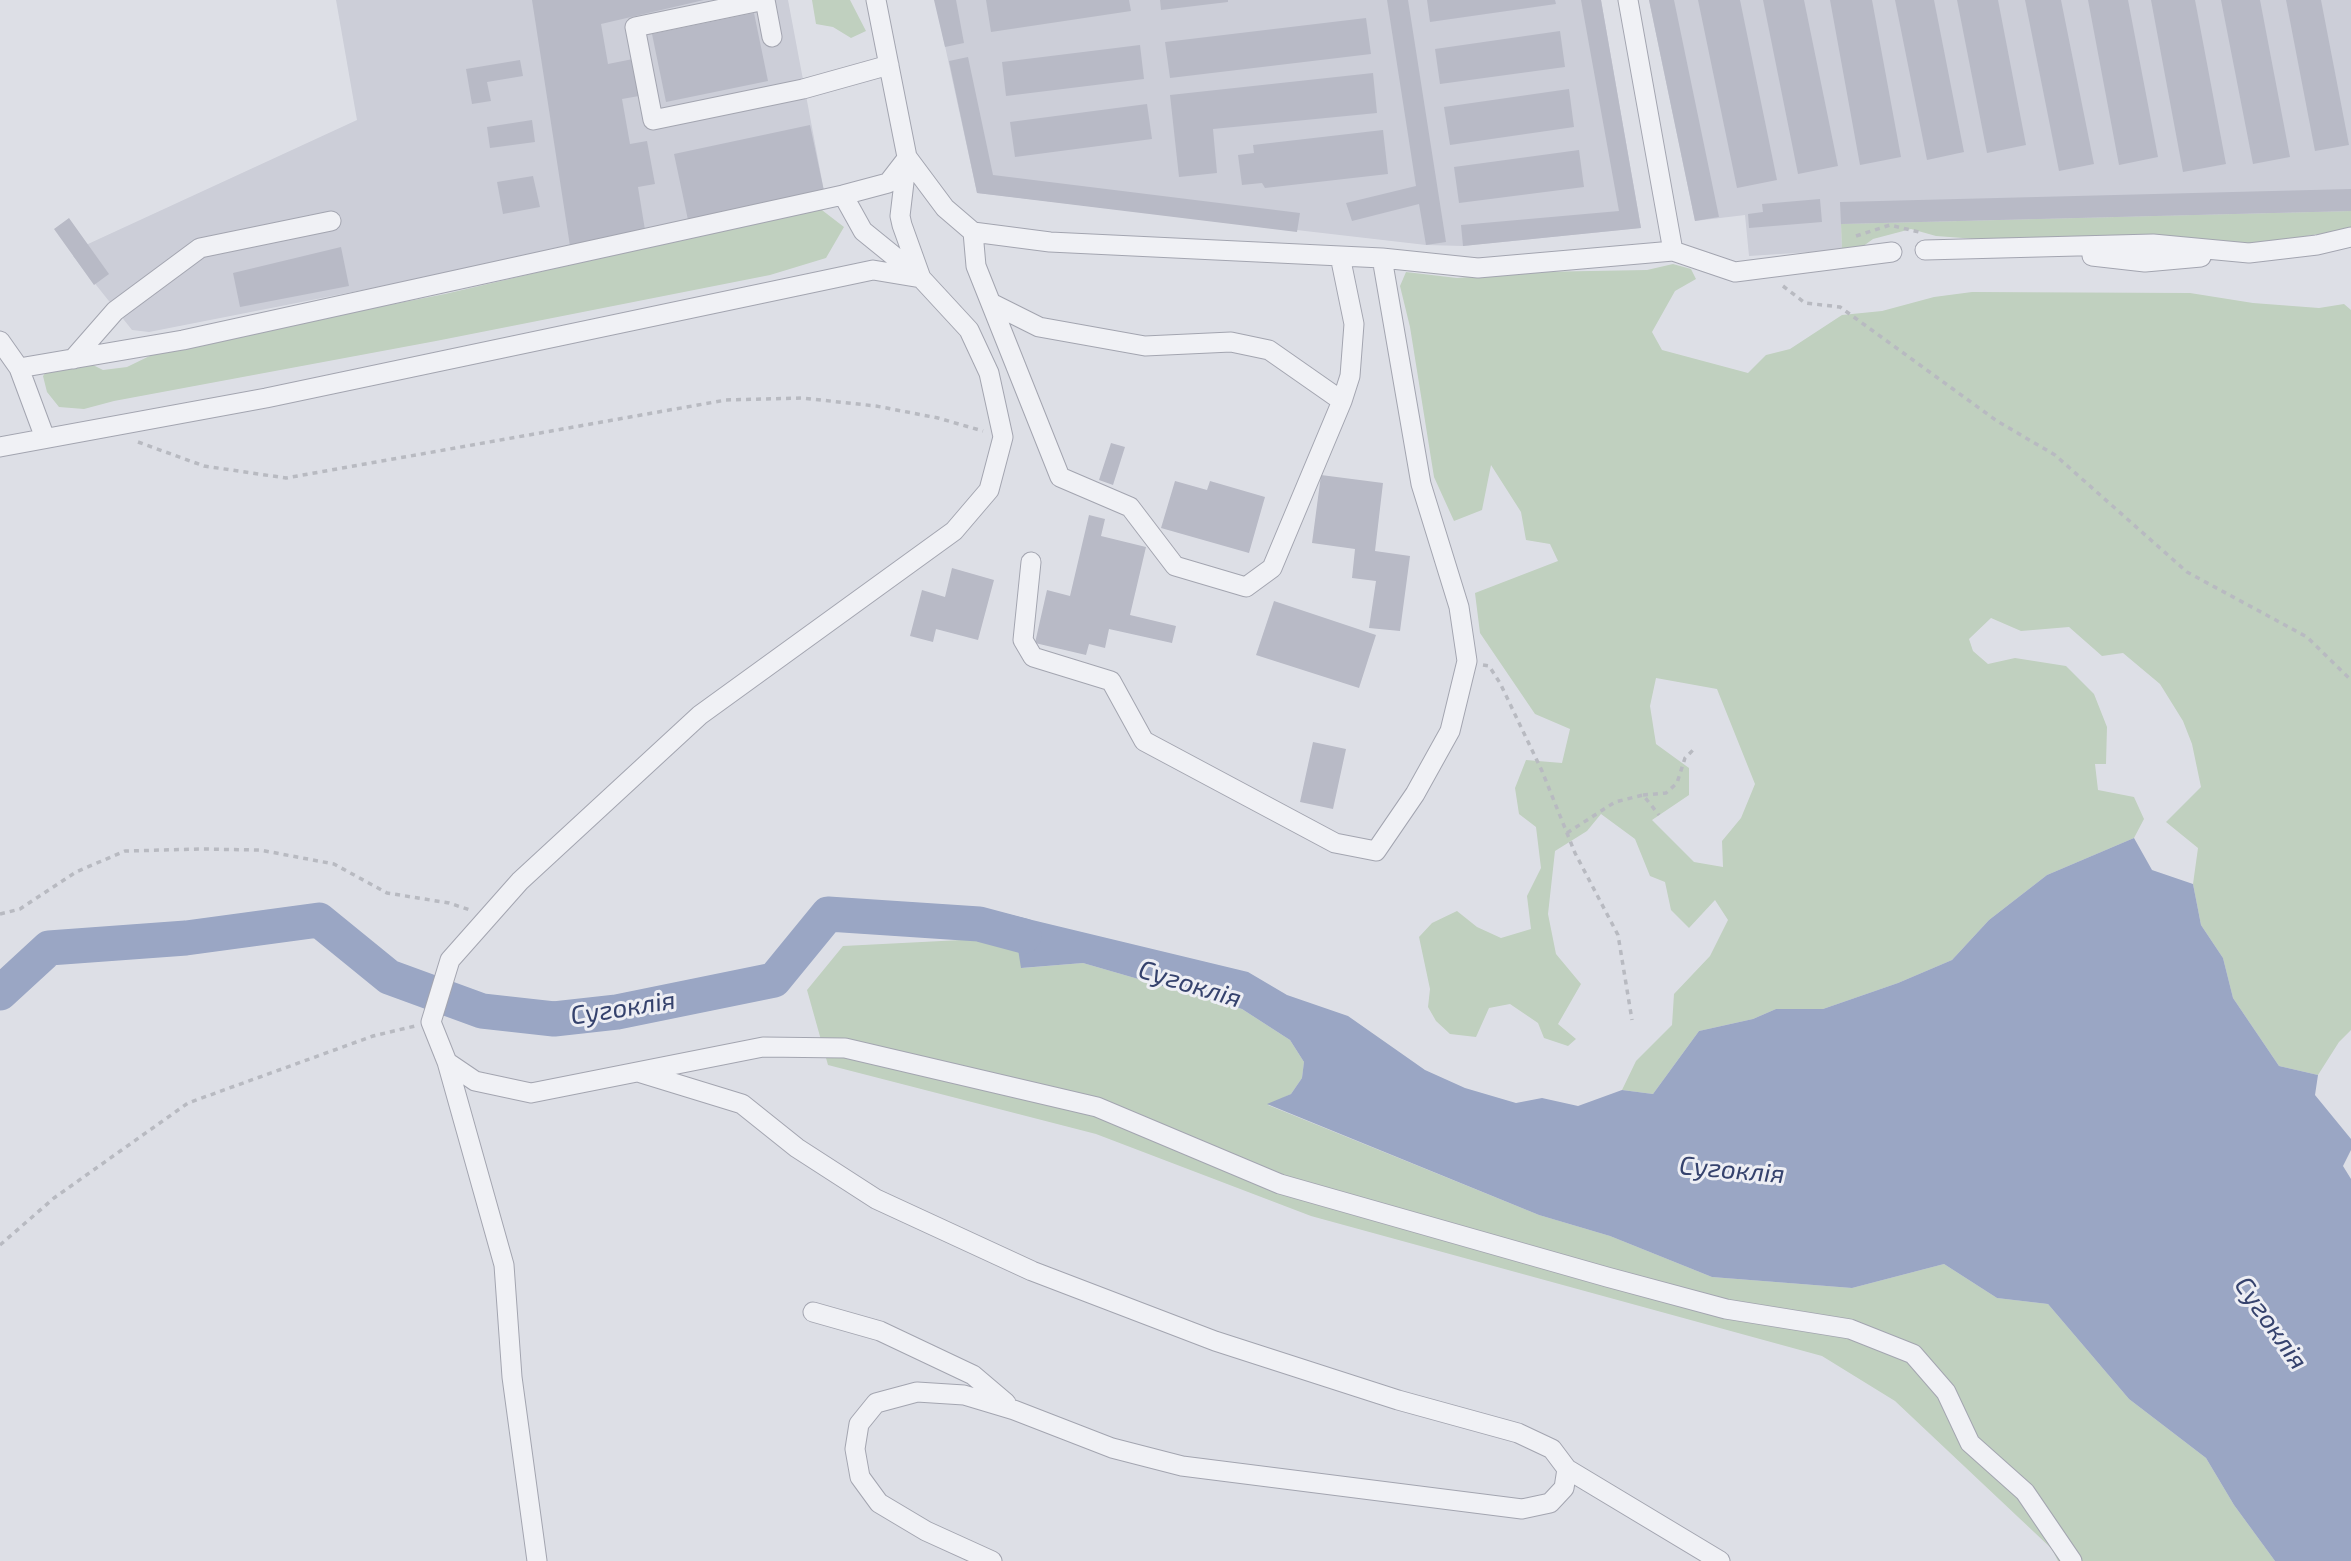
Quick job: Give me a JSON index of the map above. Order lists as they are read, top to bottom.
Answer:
{
  "water": ["Сугоклія"]
}
